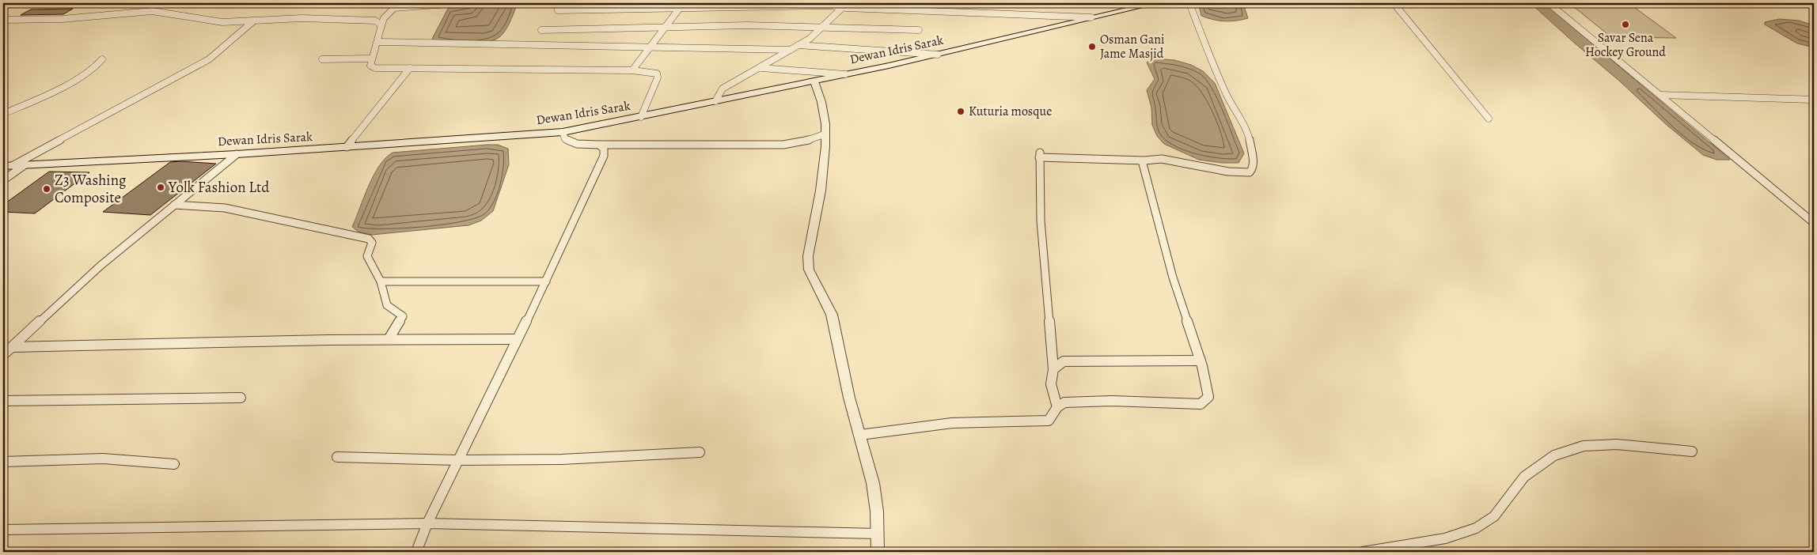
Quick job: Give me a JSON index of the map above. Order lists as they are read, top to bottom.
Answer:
{
  "streets": {
    "main road": ["Dewan Idris Sarak"]
  },
  "places": [
    "Savar Sena Hockey Ground",
    "Osman Gani Jame Masjid",
    "Kuturia mosque",
    "Yolk Fashion Ltd",
    "Z3 Washing Composite"
  ]
}
